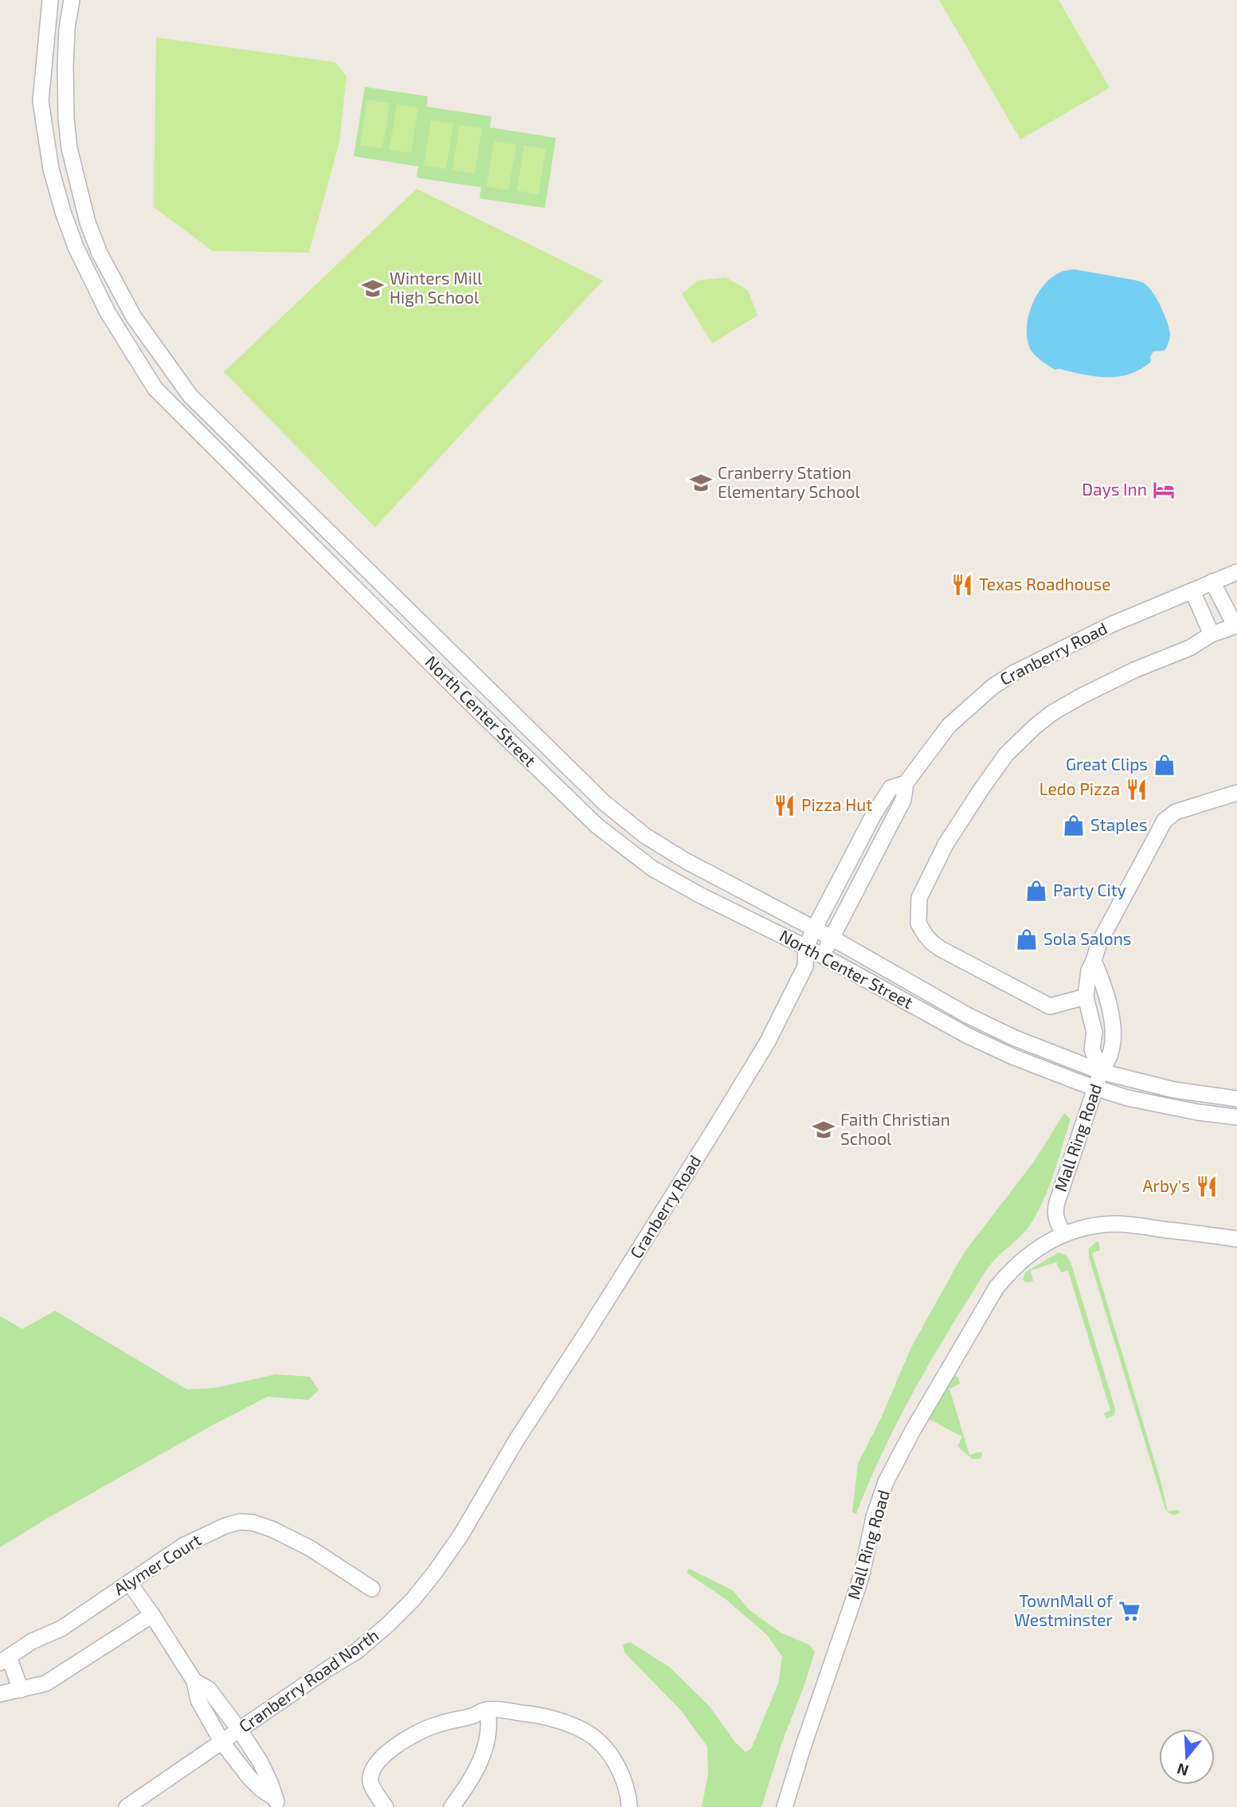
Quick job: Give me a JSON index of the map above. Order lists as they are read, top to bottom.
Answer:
{
  "streets": {
    "street": [
      "Cranberry Road",
      "North Center Street",
      "Mall Ring Road",
      "Alymer Court",
      "Cranberry Road North"
    ]
  },
  "crossings": [
    ["Cranberry Road", "North Center Street"],
    ["Cranberry Road", "Cranberry Road North"],
    ["North Center Street", "Mall Ring Road"]
  ],
  "places": {
    "school or university": ["Winters Mill High School", "Cranberry Station Elementary School", "Faith Christian School"],
    "hotel": ["Days Inn"],
    "restaurant": [
      "Texas Roadhouse",
      "Ledo Pizza",
      "Pizza Hut",
      "Arby's"
    ],
    "shop": [
      "Great Clips",
      "Staples",
      "Party City",
      "Sola Salons"
    ],
    "supermarket": ["TownMall of Westminster"]
  },
  "north": "bottom"
}
